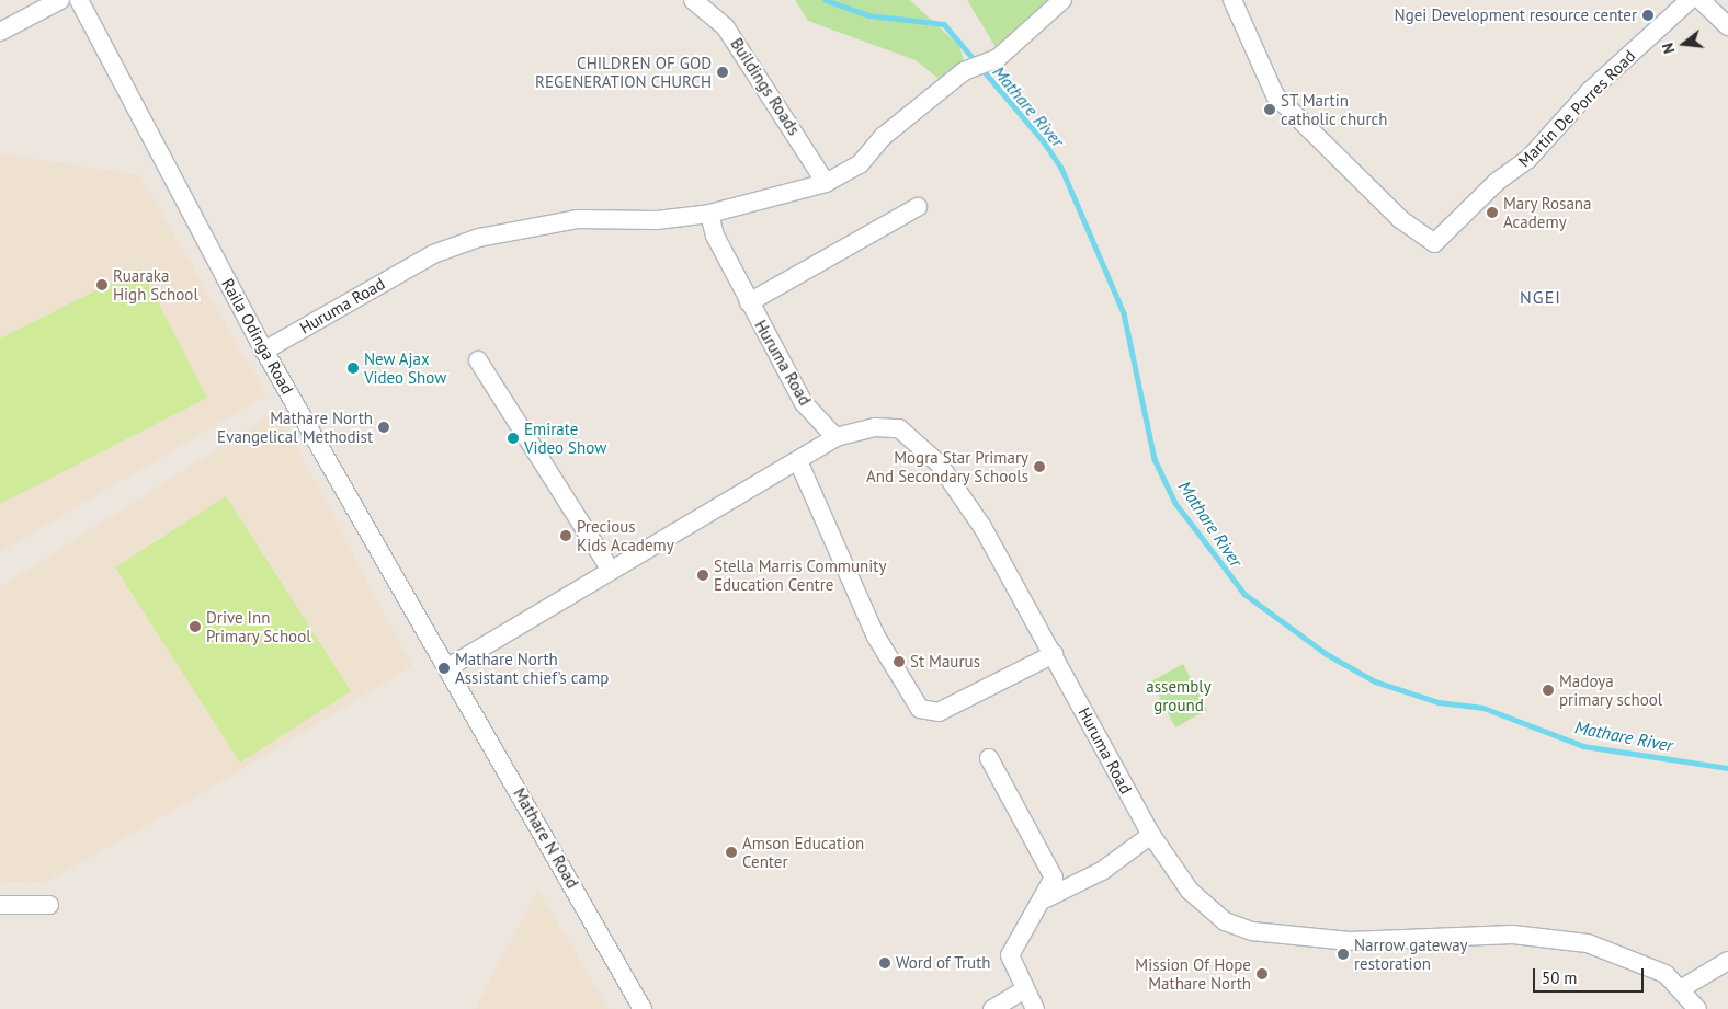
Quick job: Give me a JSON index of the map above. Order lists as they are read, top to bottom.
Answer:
{
  "streets": {
    "street": [
      "Buildings Roads",
      "Martin De Porres Road",
      "Huruma Road",
      "Raila Odinga Road",
      "Mathare N Road"
    ]
  },
  "crossings": [
    ["Buildings Roads", "Huruma Road"],
    ["Huruma Road", "Raila Odinga Road"],
    ["Raila Odinga Road", "Mathare N Road"]
  ],
  "districts": ["NGEI"],
  "water": ["Mathare River"],
  "parks": ["assembly ground"],
  "places": [
    "Ngei Development resource center",
    "CHILDREN OF GOD REGENERATION CHURCH",
    "ST Martin catholic church",
    "Mary Rosana Academy",
    "Ruaraka High School",
    "New Ajax Video Show",
    "Mathare North Evangelical Methodist",
    "Emirate Video Show",
    "Mogra Star Primary And Secondary Schools",
    "Precious Kids Academy",
    "Stella Marris Community Education Centre",
    "Drive Inn Primary School",
    "St Maurus",
    "Mathare North Assistant chief's camp",
    "Madoya primary school",
    "Amson Education Center",
    "Narrow gateway restoration",
    "Word of Truth",
    "Mission Of Hope Mathare North"
  ],
  "scale_bar": "50 m",
  "north": "left"
}
